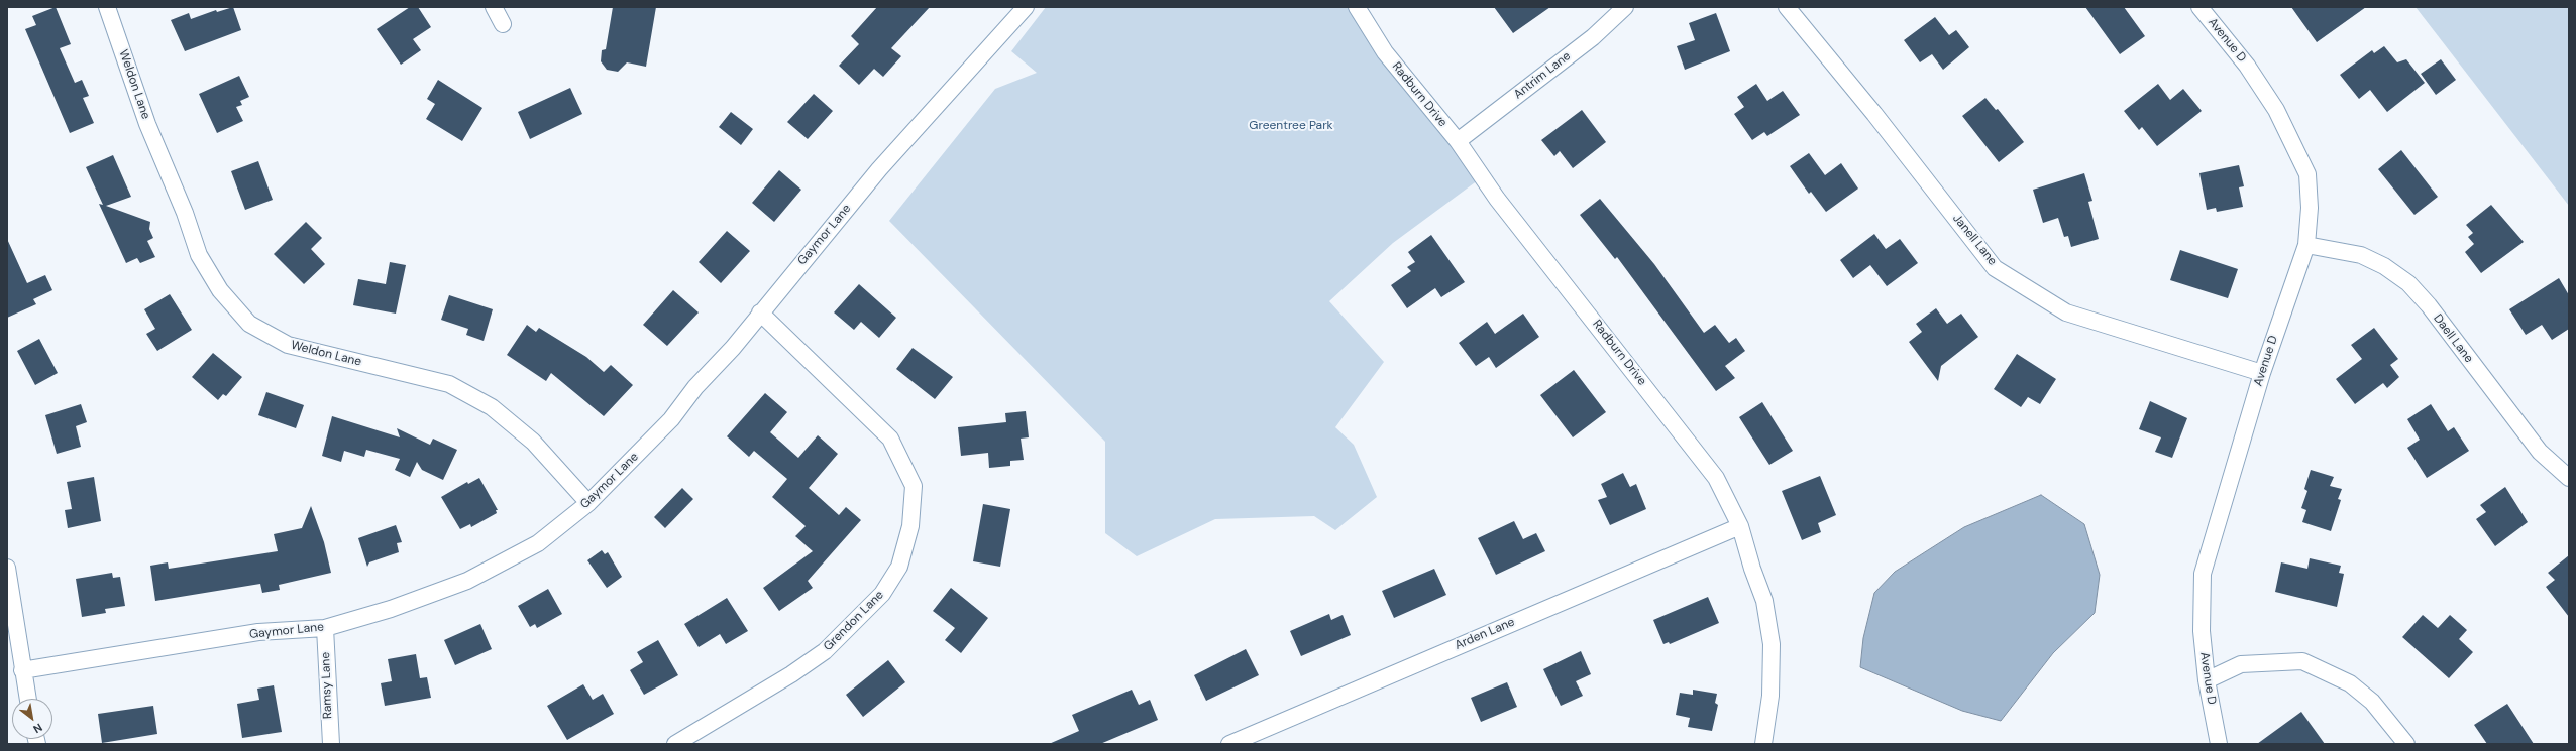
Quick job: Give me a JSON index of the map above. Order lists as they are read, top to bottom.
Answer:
{
  "streets": {
    "street": [
      "Avenue D",
      "Antrim Lane",
      "Weldon Lane",
      "Radburn Drive",
      "Gaymor Lane",
      "Janell Lane",
      "Daell Lane",
      "Grendon Lane",
      "Arden Lane",
      "Ramsy Lane"
    ]
  },
  "crossings": [
    ["Avenue D", "Janell Lane"],
    ["Avenue D", "Daell Lane"],
    ["Antrim Lane", "Radburn Drive"],
    ["Weldon Lane", "Gaymor Lane"],
    ["Radburn Drive", "Arden Lane"],
    ["Gaymor Lane", "Grendon Lane"],
    ["Gaymor Lane", "Ramsy Lane"]
  ],
  "parks": ["Greentree Park"],
  "north": "bottom right"
}
